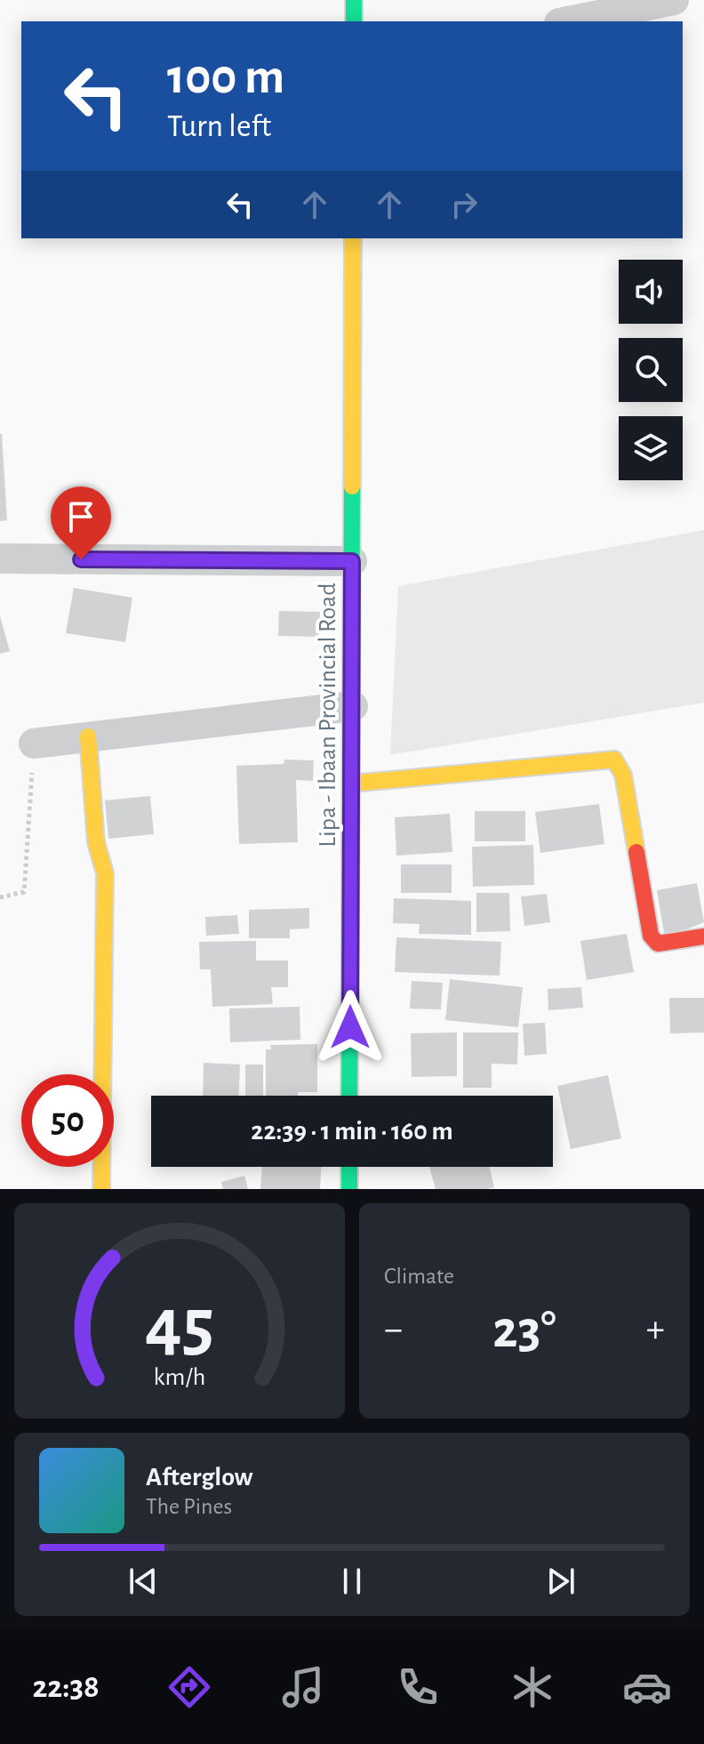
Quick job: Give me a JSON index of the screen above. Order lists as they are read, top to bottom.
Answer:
{
  "streets": {
    "street": ["Lipa - Ibaan Provincial Road"]
  },
  "page": {
    "turn": ["100 m", "Turn left"],
    "limit": "50",
    "trip": "22:39 · 1 min · 160 m",
    "tile": "Climate",
    "heat": ["−", "23°", "+"],
    "song": ["Afterglow", "The Pines"],
    "tabs": "22:38",
    "gauge": ["45", "km/h"]
  }
}
